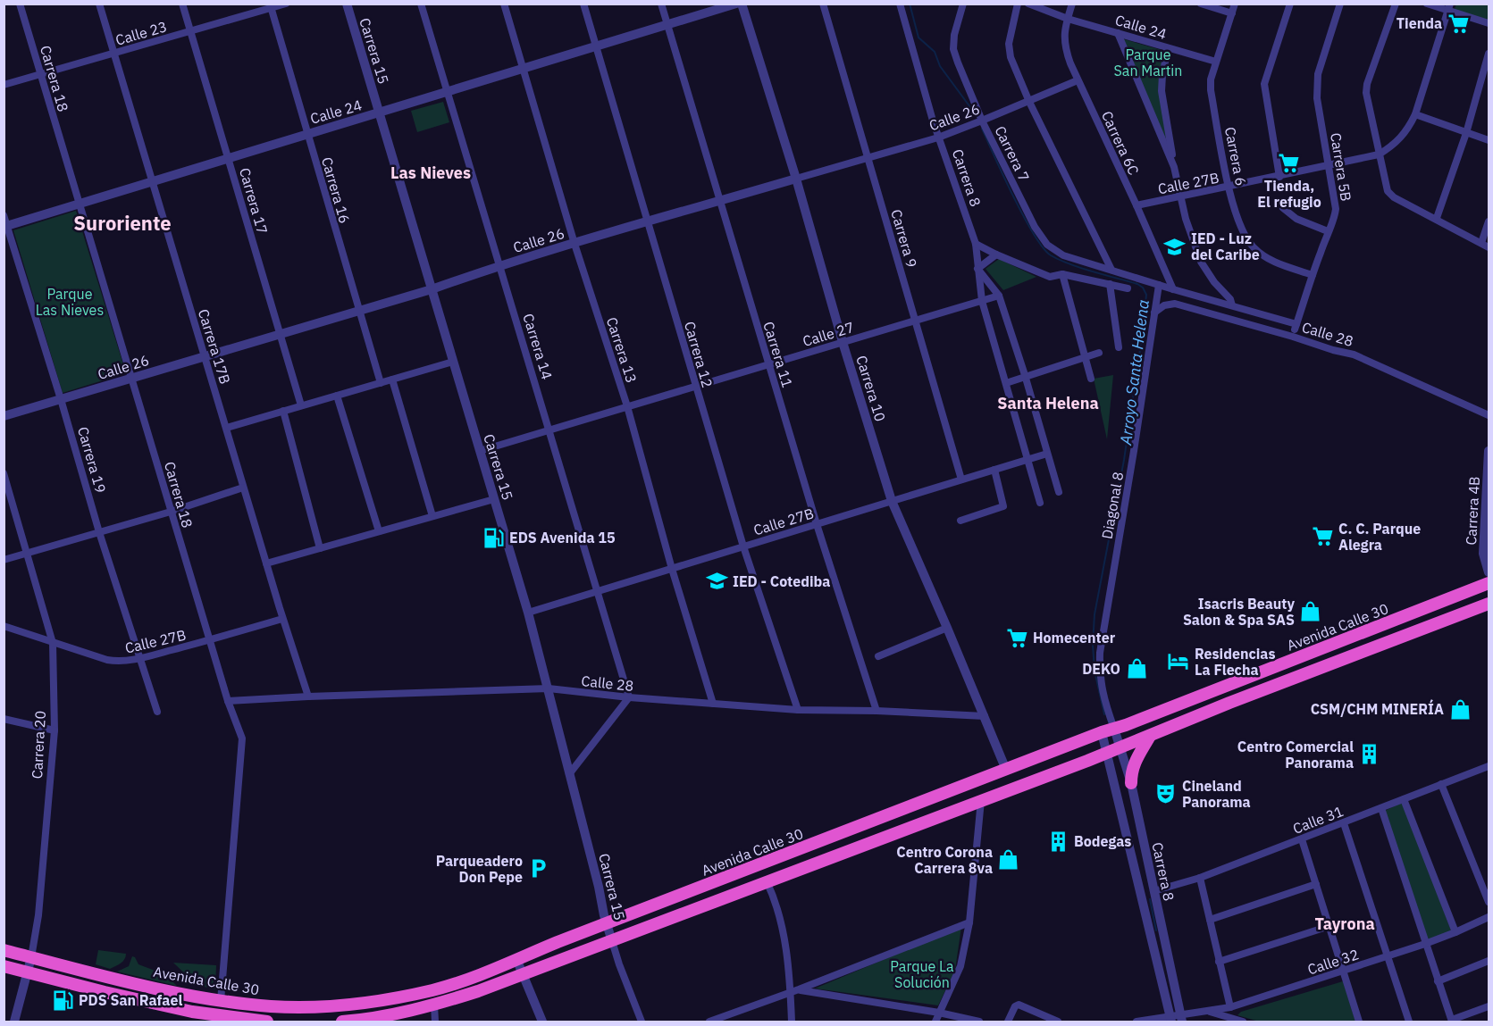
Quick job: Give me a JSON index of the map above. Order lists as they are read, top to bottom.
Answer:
{
  "streets": {
    "highway": ["Avenida Calle 30"],
    "street": [
      "Calle 24",
      "Calle 23",
      "Carrera 15",
      "Carrera 18",
      "Calle 26",
      "Carrera 6C",
      "Carrera 7",
      "Carrera 6",
      "Carrera 5B",
      "Carrera 8",
      "Calle 27B",
      "Carrera 16",
      "Carrera 17",
      "Carrera 9",
      "Calle 27",
      "Calle 28",
      "Carrera 17B",
      "Carrera 14",
      "Carrera 13",
      "Carrera 12",
      "Carrera 11",
      "Carrera 10",
      "Carrera 19",
      "Diagonal 8",
      "Carrera 4B",
      "Carrera 20",
      "Calle 31",
      "Calle 32"
    ]
  },
  "crossings": [
    ["Calle 24", "Carrera 15"],
    ["Calle 24", "Carrera 18"],
    ["Calle 24", "Carrera 6C"],
    ["Calle 24", "Carrera 6"],
    ["Calle 24", "Carrera 16"],
    ["Calle 24", "Carrera 17"],
    ["Calle 24", "Carrera 17B"],
    ["Calle 24", "Carrera 14"],
    ["Calle 24", "Carrera 13"],
    ["Calle 24", "Carrera 12"],
    ["Calle 24", "Carrera 11"],
    ["Calle 24", "Carrera 19"],
    ["Calle 23", "Carrera 18"],
    ["Calle 23", "Carrera 16"],
    ["Calle 23", "Carrera 17"],
    ["Calle 23", "Carrera 17B"],
    ["Carrera 15", "Calle 26"],
    ["Carrera 15", "Calle 27B"],
    ["Carrera 15", "Calle 27"],
    ["Carrera 15", "Calle 28"],
    ["Carrera 15", "Avenida Calle 30"],
    ["Carrera 18", "Calle 26"],
    ["Carrera 18", "Calle 27B"],
    ["Carrera 18", "Calle 28"],
    ["Carrera 18", "Avenida Calle 30"],
    ["Calle 26", "Carrera 6C"],
    ["Calle 26", "Carrera 7"],
    ["Calle 26", "Carrera 8"],
    ["Calle 26", "Carrera 16"],
    ["Calle 26", "Carrera 17"],
    ["Calle 26", "Carrera 9"],
    ["Calle 26", "Carrera 17B"],
    ["Calle 26", "Carrera 14"],
    ["Calle 26", "Carrera 13"],
    ["Calle 26", "Carrera 12"],
    ["Calle 26", "Carrera 11"],
    ["Calle 26", "Carrera 10"],
    ["Calle 26", "Carrera 19"],
    ["Carrera 6C", "Calle 27B"],
    ["Carrera 6", "Carrera 5B"],
    ["Carrera 6", "Calle 27B"],
    ["Carrera 5B", "Calle 27B"],
    ["Carrera 8", "Calle 27B"],
    ["Carrera 8", "Calle 27"],
    ["Carrera 8", "Diagonal 8"],
    ["Carrera 8", "Avenida Calle 30"],
    ["Carrera 8", "Calle 31"],
    ["Carrera 8", "Calle 32"],
    ["Calle 27B", "Carrera 9"],
    ["Calle 27B", "Carrera 17B"],
    ["Calle 27B", "Carrera 14"],
    ["Calle 27B", "Carrera 13"],
    ["Calle 27B", "Carrera 12"],
    ["Calle 27B", "Carrera 11"],
    ["Calle 27B", "Carrera 10"],
    ["Calle 27B", "Carrera 19"],
    ["Calle 27B", "Carrera 20"],
    ["Carrera 9", "Calle 27"],
    ["Calle 27", "Carrera 14"],
    ["Calle 27", "Carrera 13"],
    ["Calle 27", "Carrera 12"],
    ["Calle 27", "Carrera 11"],
    ["Calle 27", "Carrera 10"],
    ["Calle 28", "Carrera 17B"],
    ["Calle 28", "Carrera 14"],
    ["Calle 28", "Carrera 13"],
    ["Calle 28", "Carrera 12"],
    ["Calle 28", "Carrera 11"],
    ["Calle 28", "Carrera 10"],
    ["Calle 28", "Diagonal 8"],
    ["Carrera 10", "Avenida Calle 30"],
    ["Diagonal 8", "Avenida Calle 30"],
    ["Avenida Calle 30", "Carrera 20"]
  ],
  "districts": [
    "Las Nieves",
    "Suroriente",
    "Santa Helena",
    "Tayrona"
  ],
  "water": ["Arroyo Santa Helena"],
  "parks": ["Parque San Martin", "Parque Las Nieves", "Parque La Solución"],
  "places": {
    "supermarket": [
      "Tienda",
      "Tienda, El refugio",
      "C. C. Parque Alegra",
      "Homecenter"
    ],
    "school or university": ["IED - Luz del Caribe", "IED - Cotediba"],
    "fuel station": ["EDS Avenida 15", "PDS San Rafael"],
    "shop": [
      "Isacris Beauty Salon & Spa SAS",
      "DEKO",
      "CSM/CHM MINERÍA",
      "Centro Corona Carrera 8va"
    ],
    "hotel": ["Residencias La Flecha"],
    "building": ["Centro Comercial Panorama", "Bodegas"],
    "theatre": ["Cineland Panorama"],
    "parking": ["Parqueadero Don Pepe"]
  }
}
